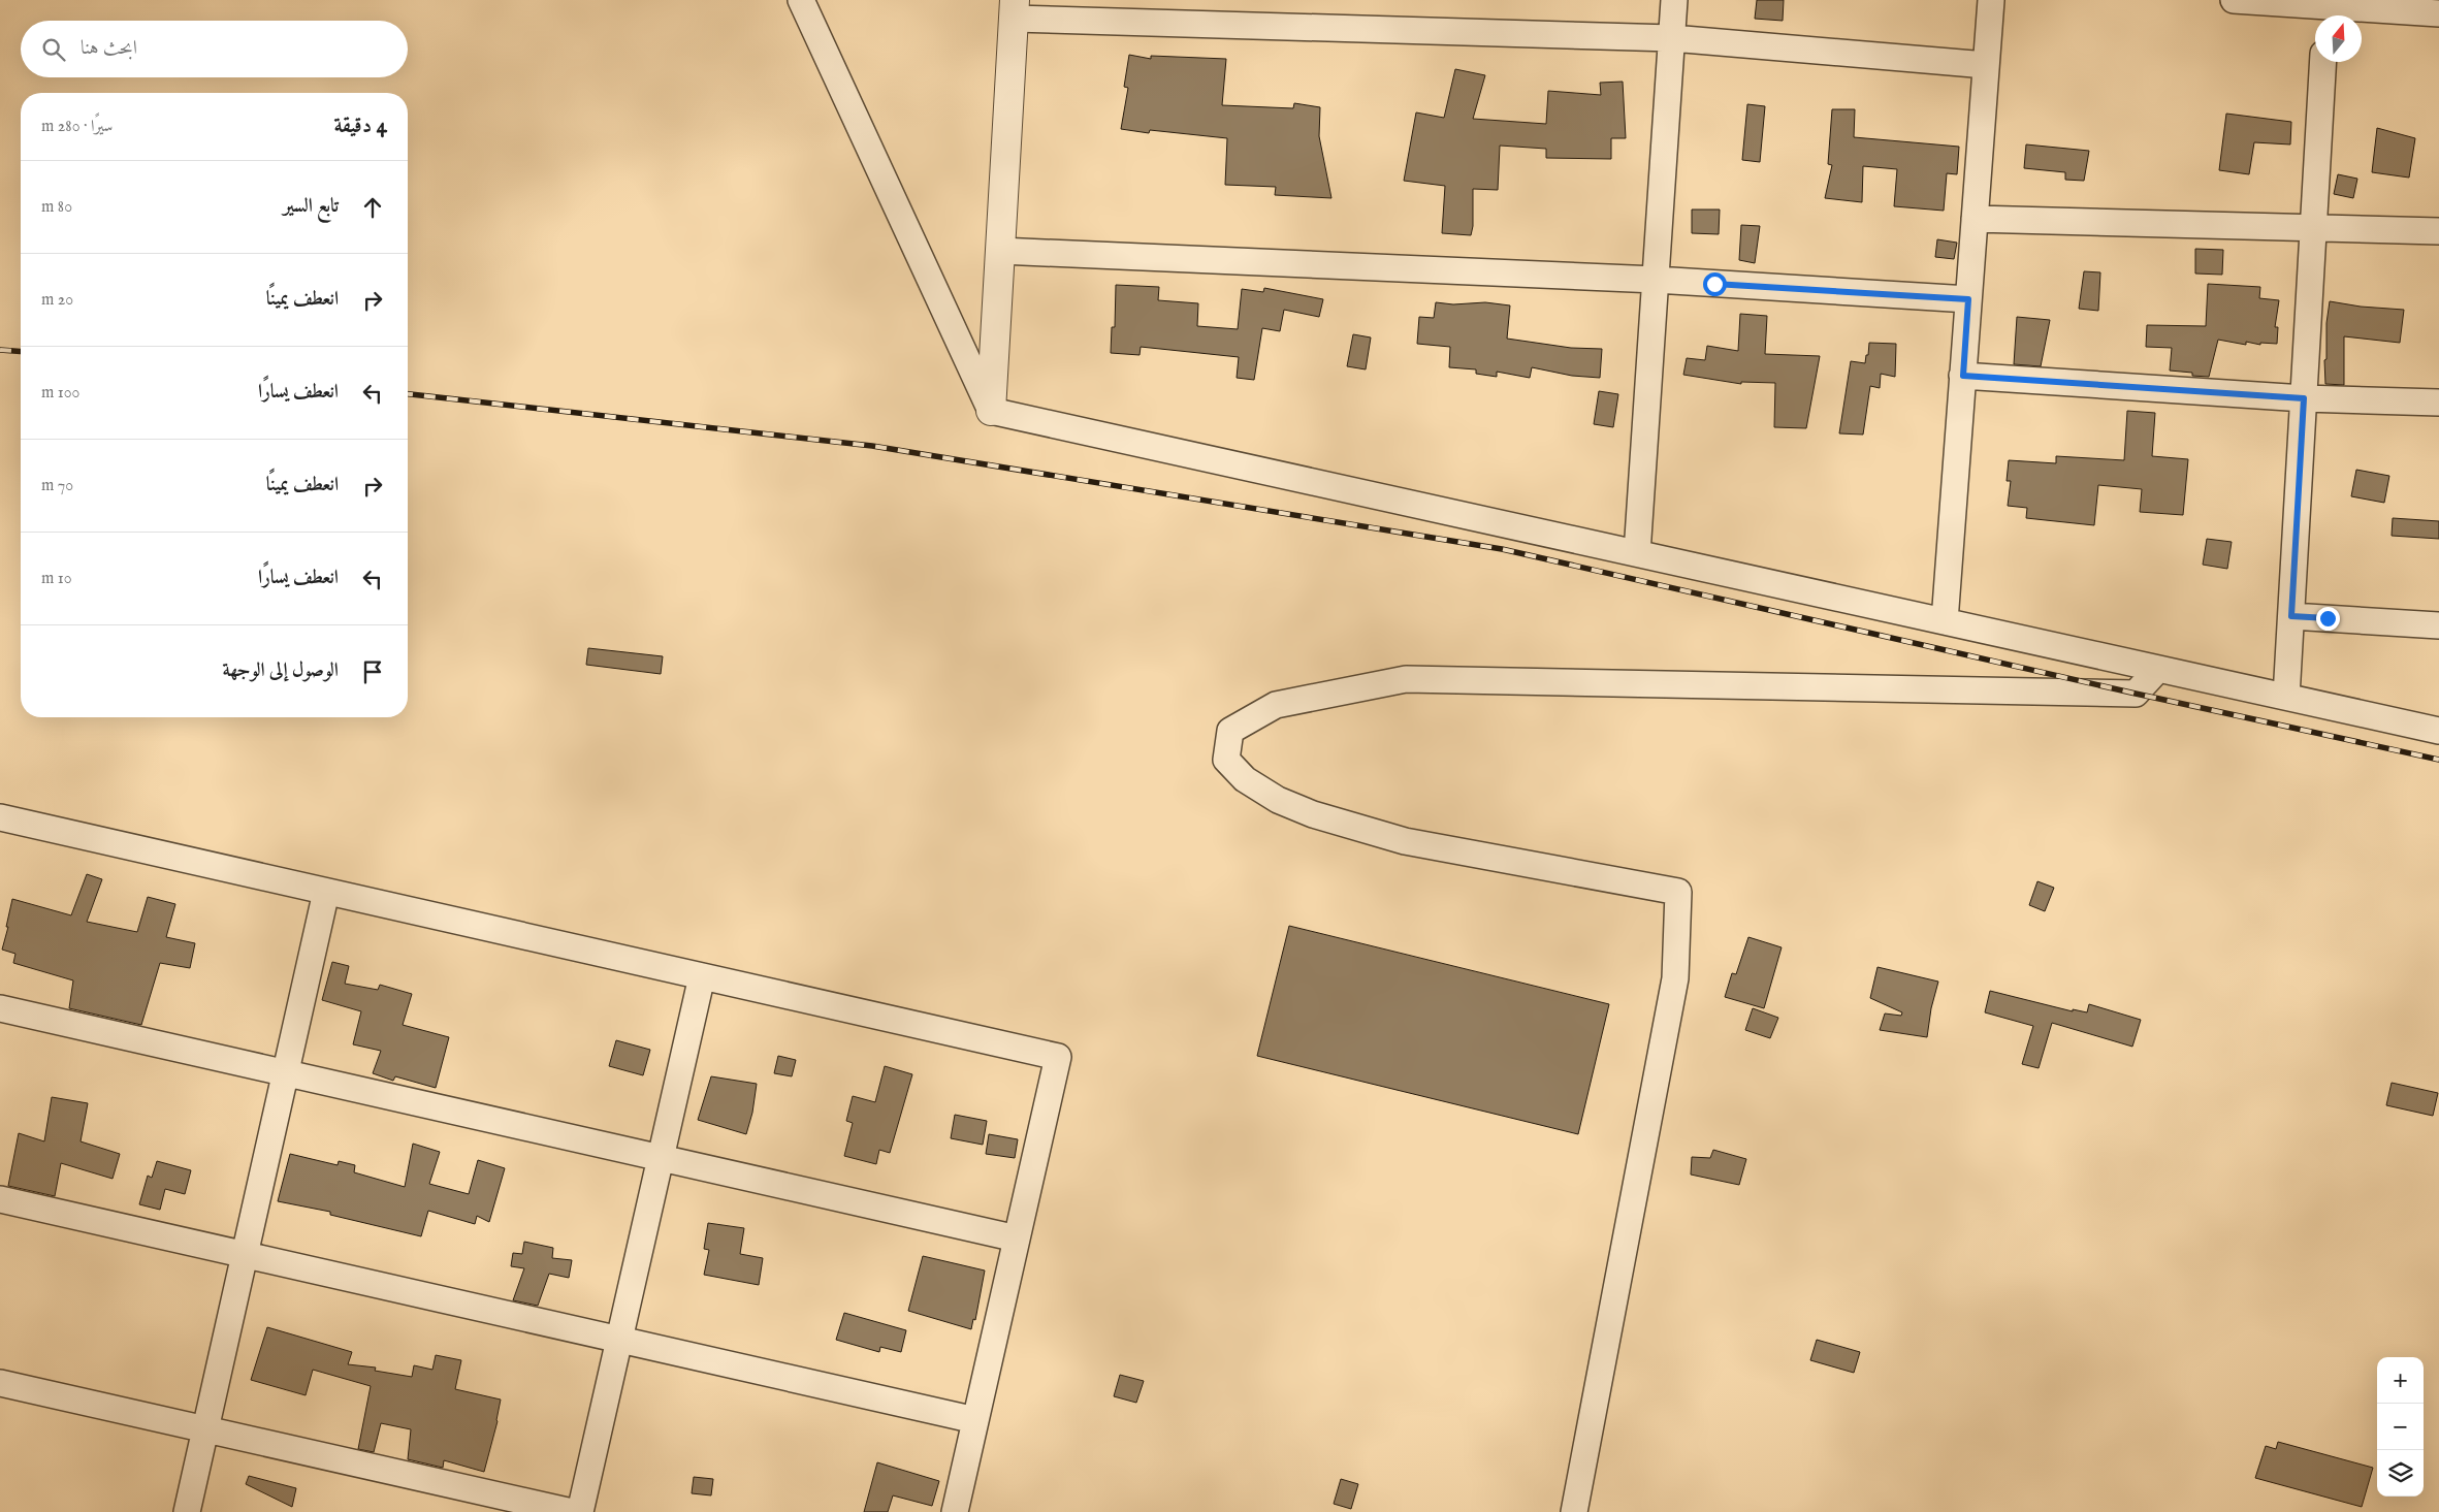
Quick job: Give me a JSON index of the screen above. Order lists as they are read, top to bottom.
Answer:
{
  "north": "top",
  "page": {
    "search": "ابحث هنا",
    "heading": ["4 دقيقة", "سيرًا · 280 m"],
    "list": [
      ["تابع السير", "80 m"],
      ["انعطف يمينًا", "20 m"],
      ["انعطف يسارًا", "100 m"],
      ["انعطف يمينًا", "70 m"],
      ["انعطف يسارًا", "10 m"],
      "الوصول إلى الوجهة"
    ],
    "map_buttons": ["+", "−"]
  }
}
